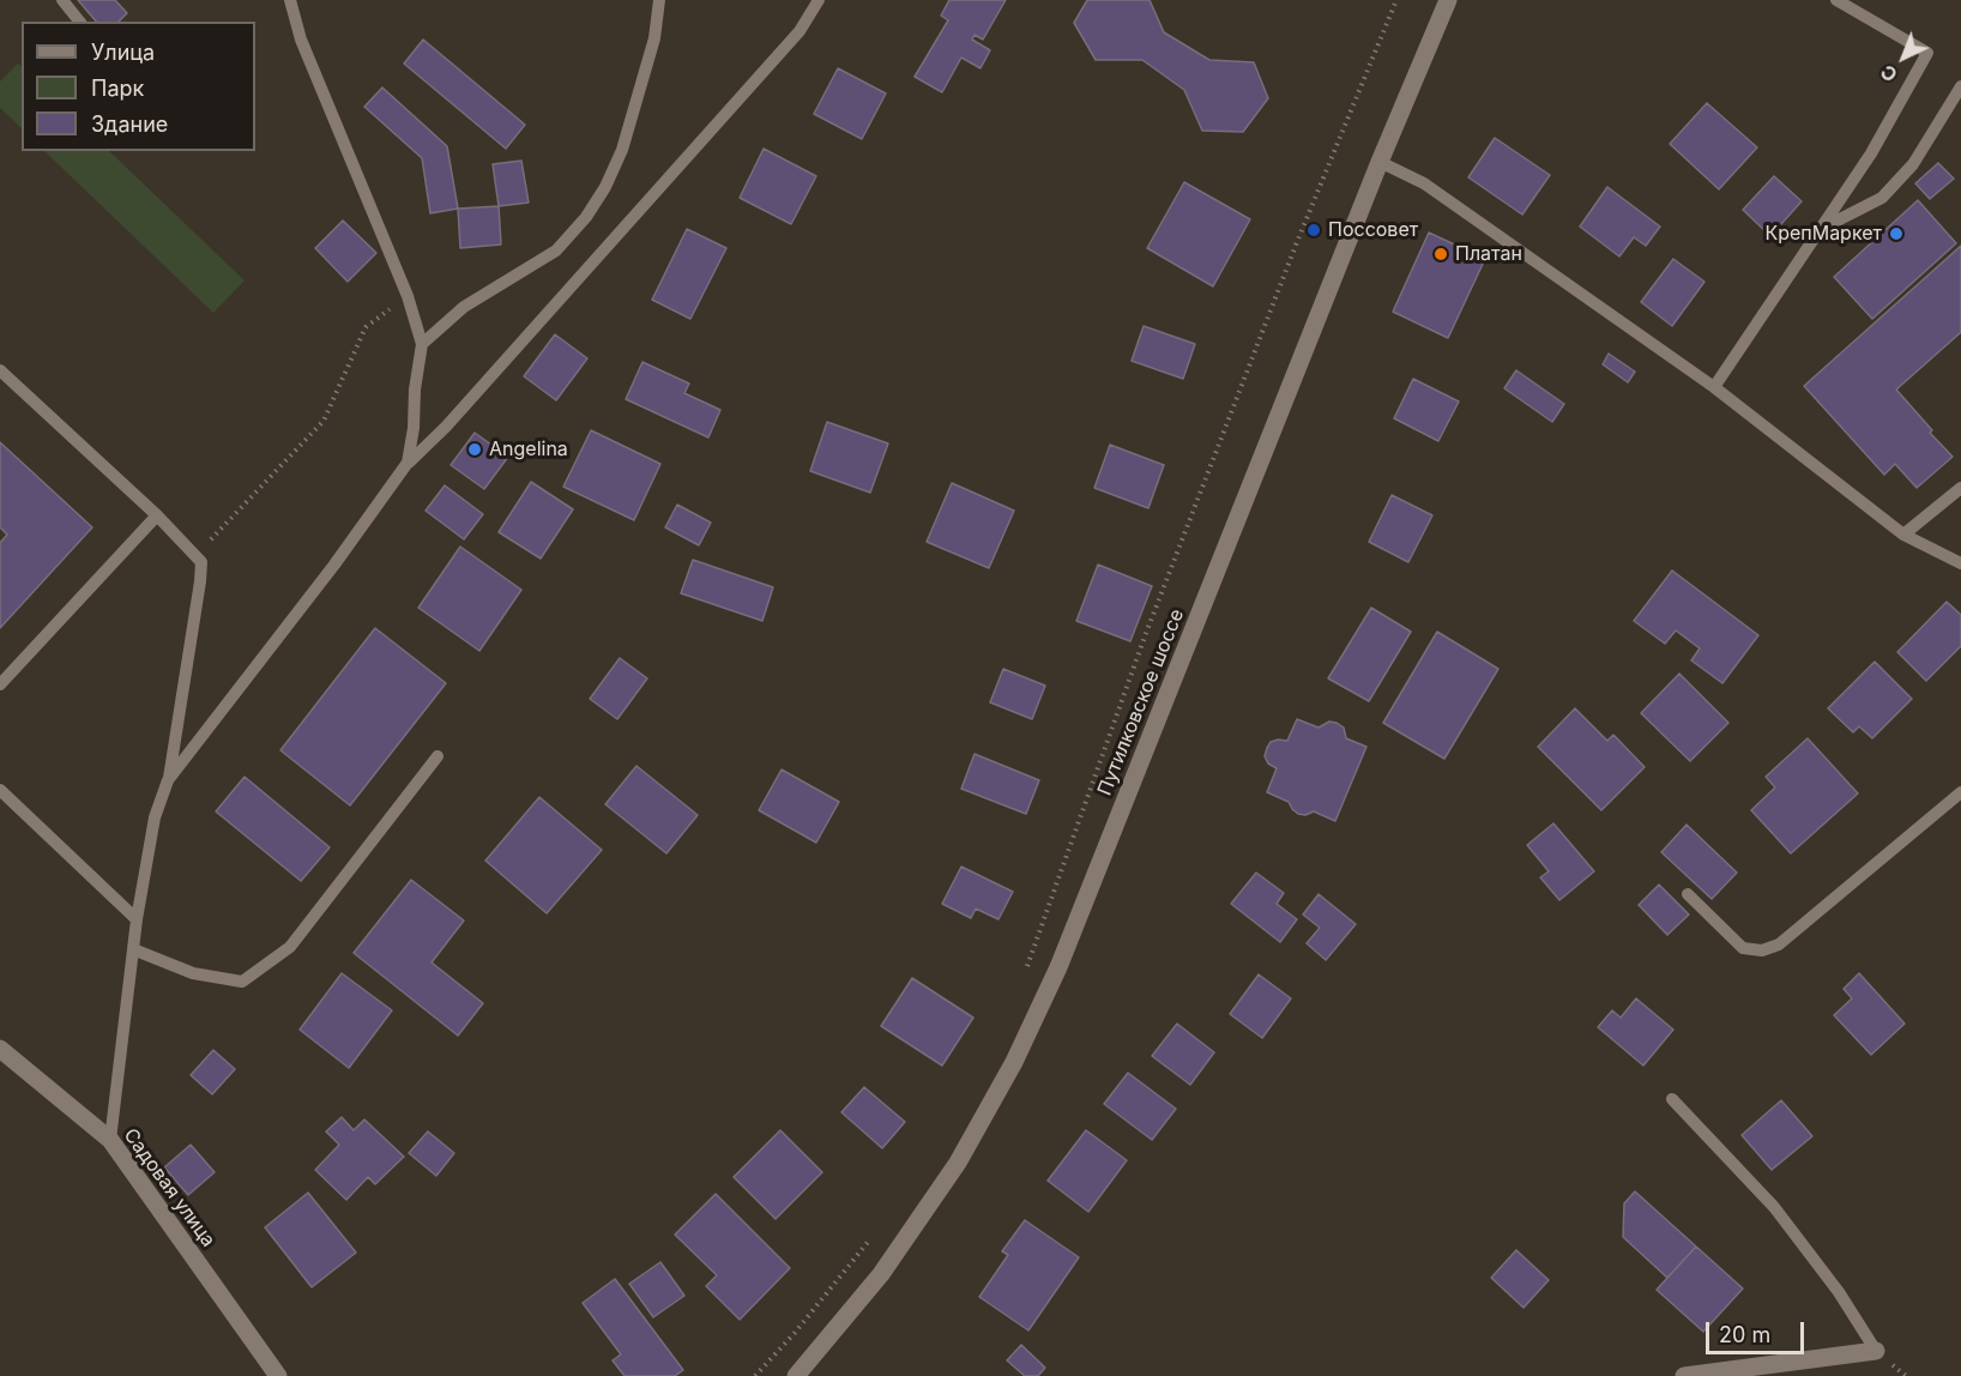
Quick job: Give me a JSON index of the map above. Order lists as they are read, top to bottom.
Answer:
{
  "streets": {
    "main road": ["Путилковское шоссе", "Садовая улица"]
  },
  "places": [
    "Поссовет",
    "КрепМаркет",
    "Платан",
    "Angelina"
  ],
  "legend": ["Улица", "Парк", "Здание"],
  "scale_bar": "20 m",
  "north": "bottom left"
}
